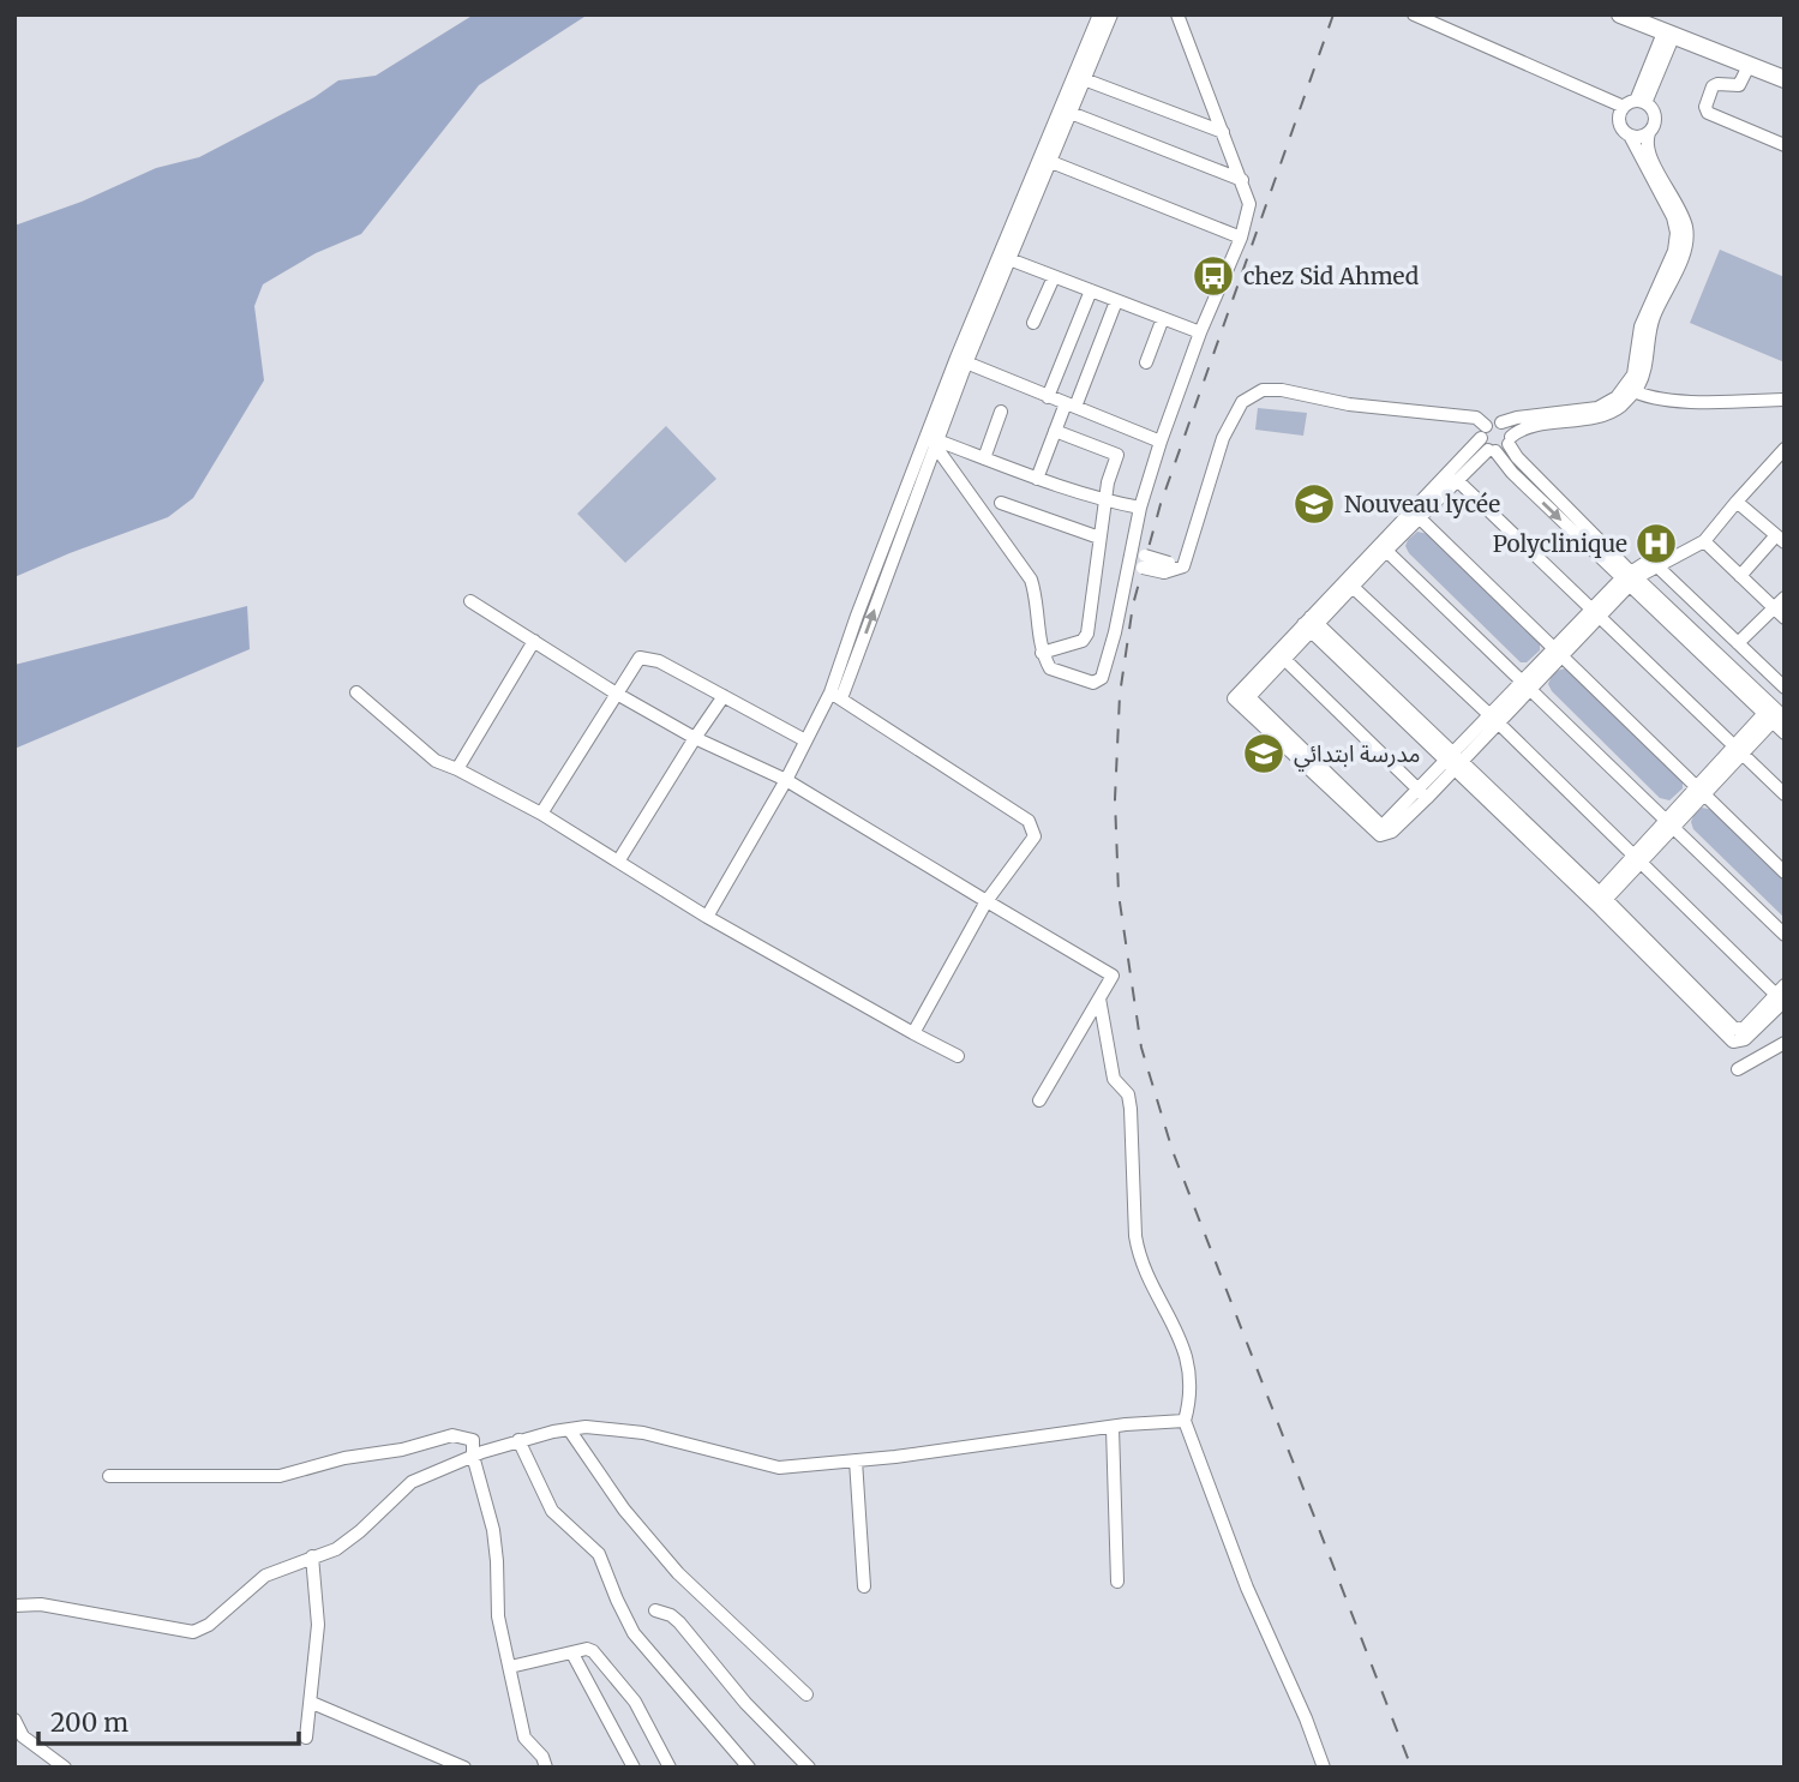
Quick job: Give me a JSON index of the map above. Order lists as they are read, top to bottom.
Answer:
{
  "places": {
    "bus stop": ["chez Sid Ahmed"],
    "school or university": ["Nouveau lycée", "مدرسة ابتدائي"],
    "hospital": ["Polyclinique"]
  },
  "scale_bar": "200 m"
}
